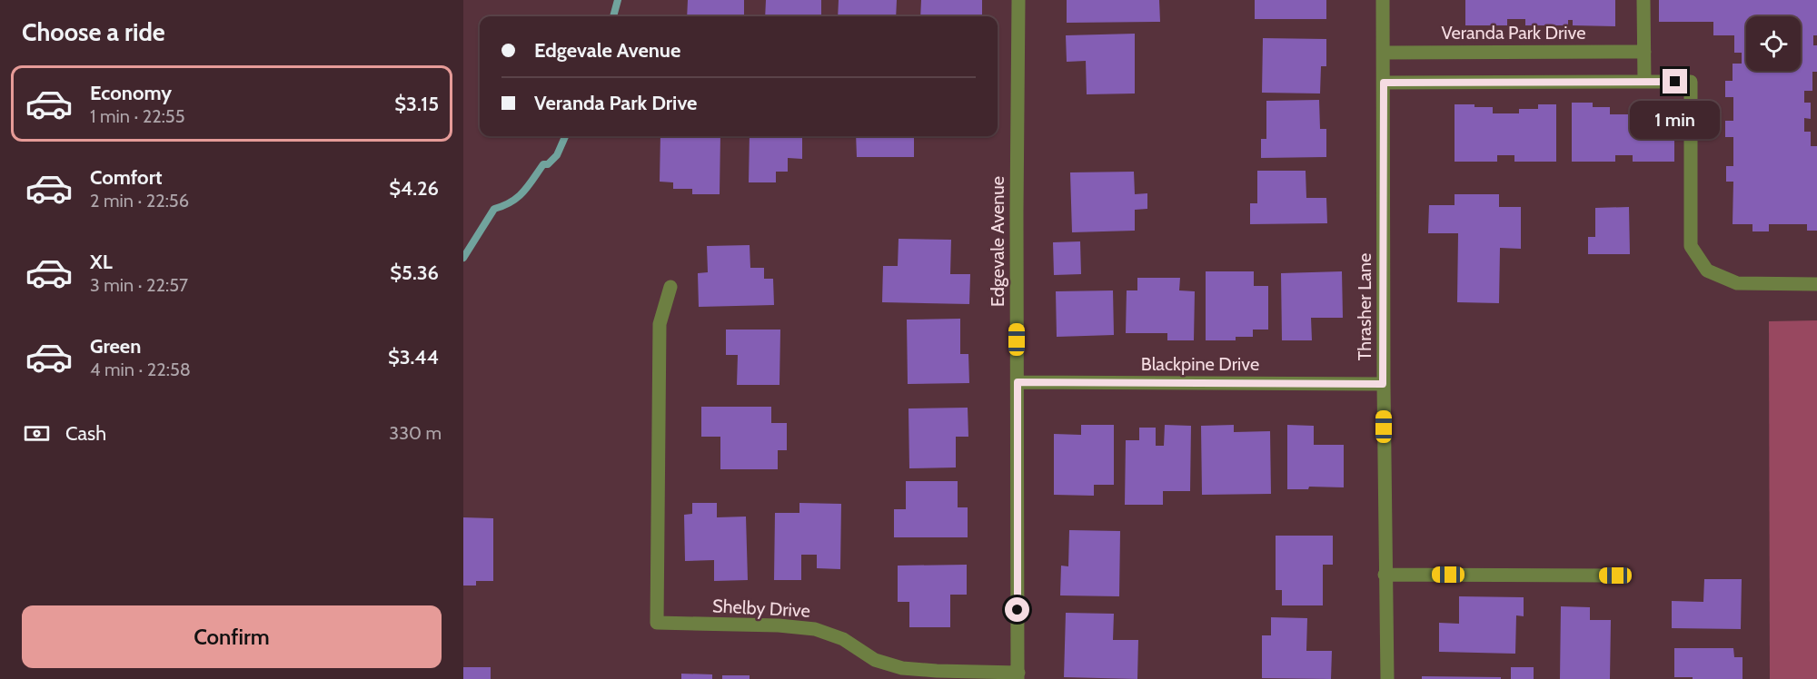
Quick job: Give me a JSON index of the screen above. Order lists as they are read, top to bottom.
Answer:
{
  "streets": {
    "street": [
      "Veranda Park Drive",
      "Edgevale Avenue",
      "Thrasher Lane",
      "Blackpine Drive",
      "Shelby Drive"
    ]
  },
  "crossings": [
    ["Veranda Park Drive", "Thrasher Lane"],
    ["Edgevale Avenue", "Blackpine Drive"],
    ["Edgevale Avenue", "Shelby Drive"],
    ["Thrasher Lane", "Blackpine Drive"]
  ],
  "page": {
    "heading": "Choose a ride",
    "banner": ["Edgevale Avenue", "Veranda Park Drive"],
    "list": [
      {
        "name": "Economy",
        "note": "1 min · 22:55",
        "value": "$3.15"
      },
      {
        "name": "Comfort",
        "note": "2 min · 22:56",
        "value": "$4.26"
      },
      {
        "name": "XL",
        "note": "3 min · 22:57",
        "value": "$5.36"
      },
      {
        "name": "Green",
        "note": "4 min · 22:58",
        "value": "$3.44"
      }
    ],
    "bubble": "1 min",
    "pay": ["Cash", "330 m"],
    "buttons": "Confirm"
  }
}
